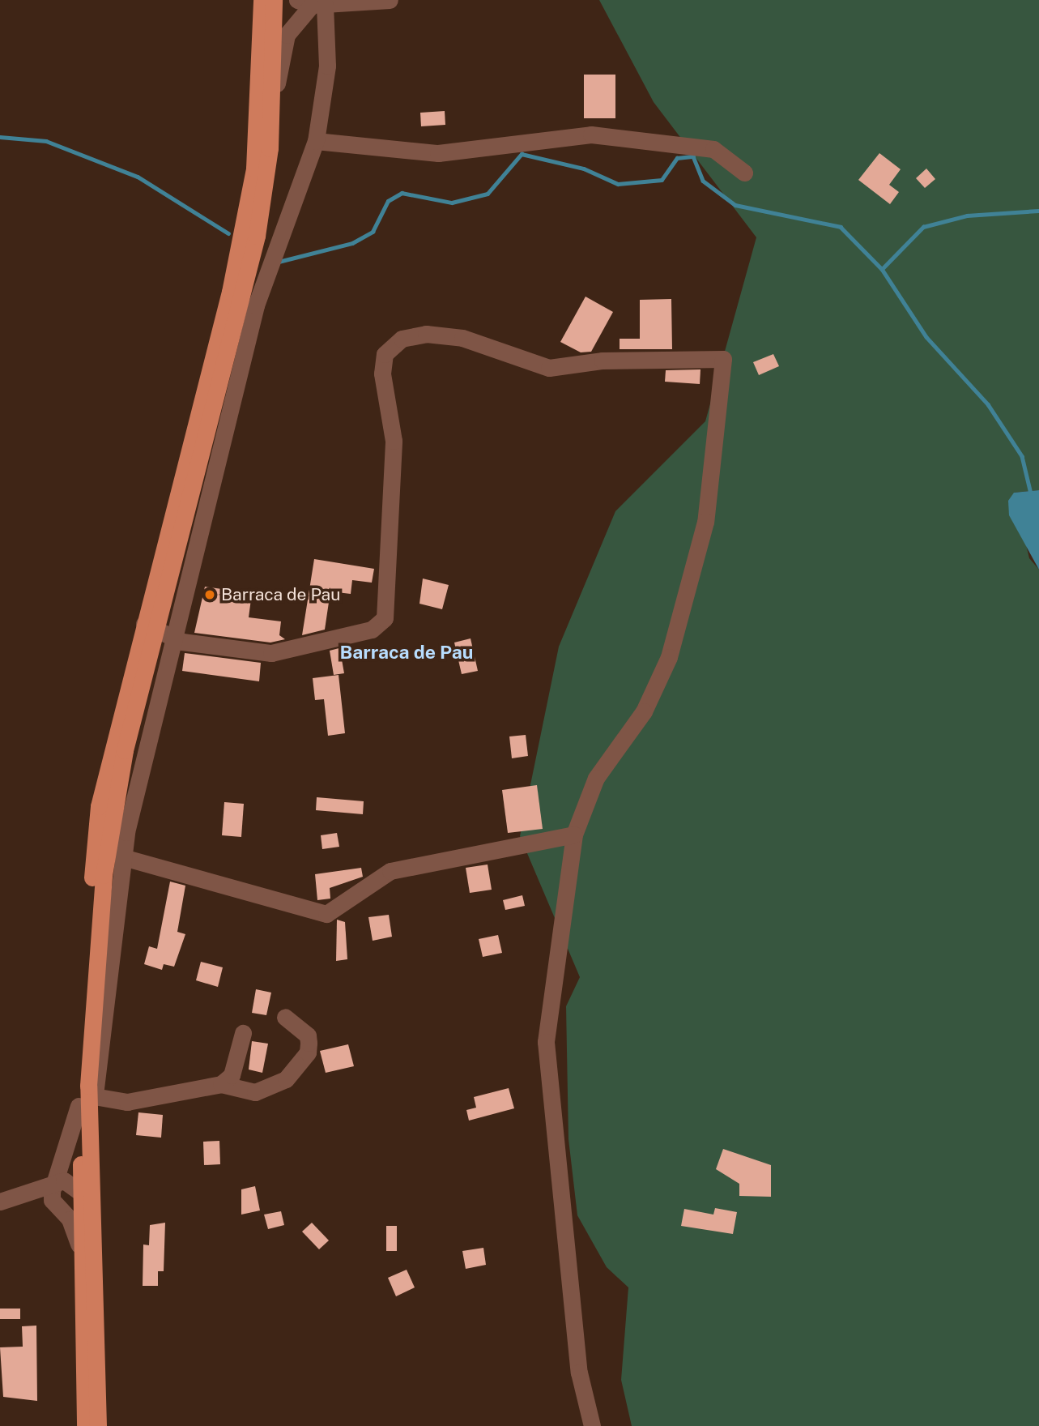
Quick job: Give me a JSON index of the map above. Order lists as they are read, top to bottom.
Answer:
{
  "districts": ["Barraca de Pau"],
  "places": ["Barraca de Pau"]
}
